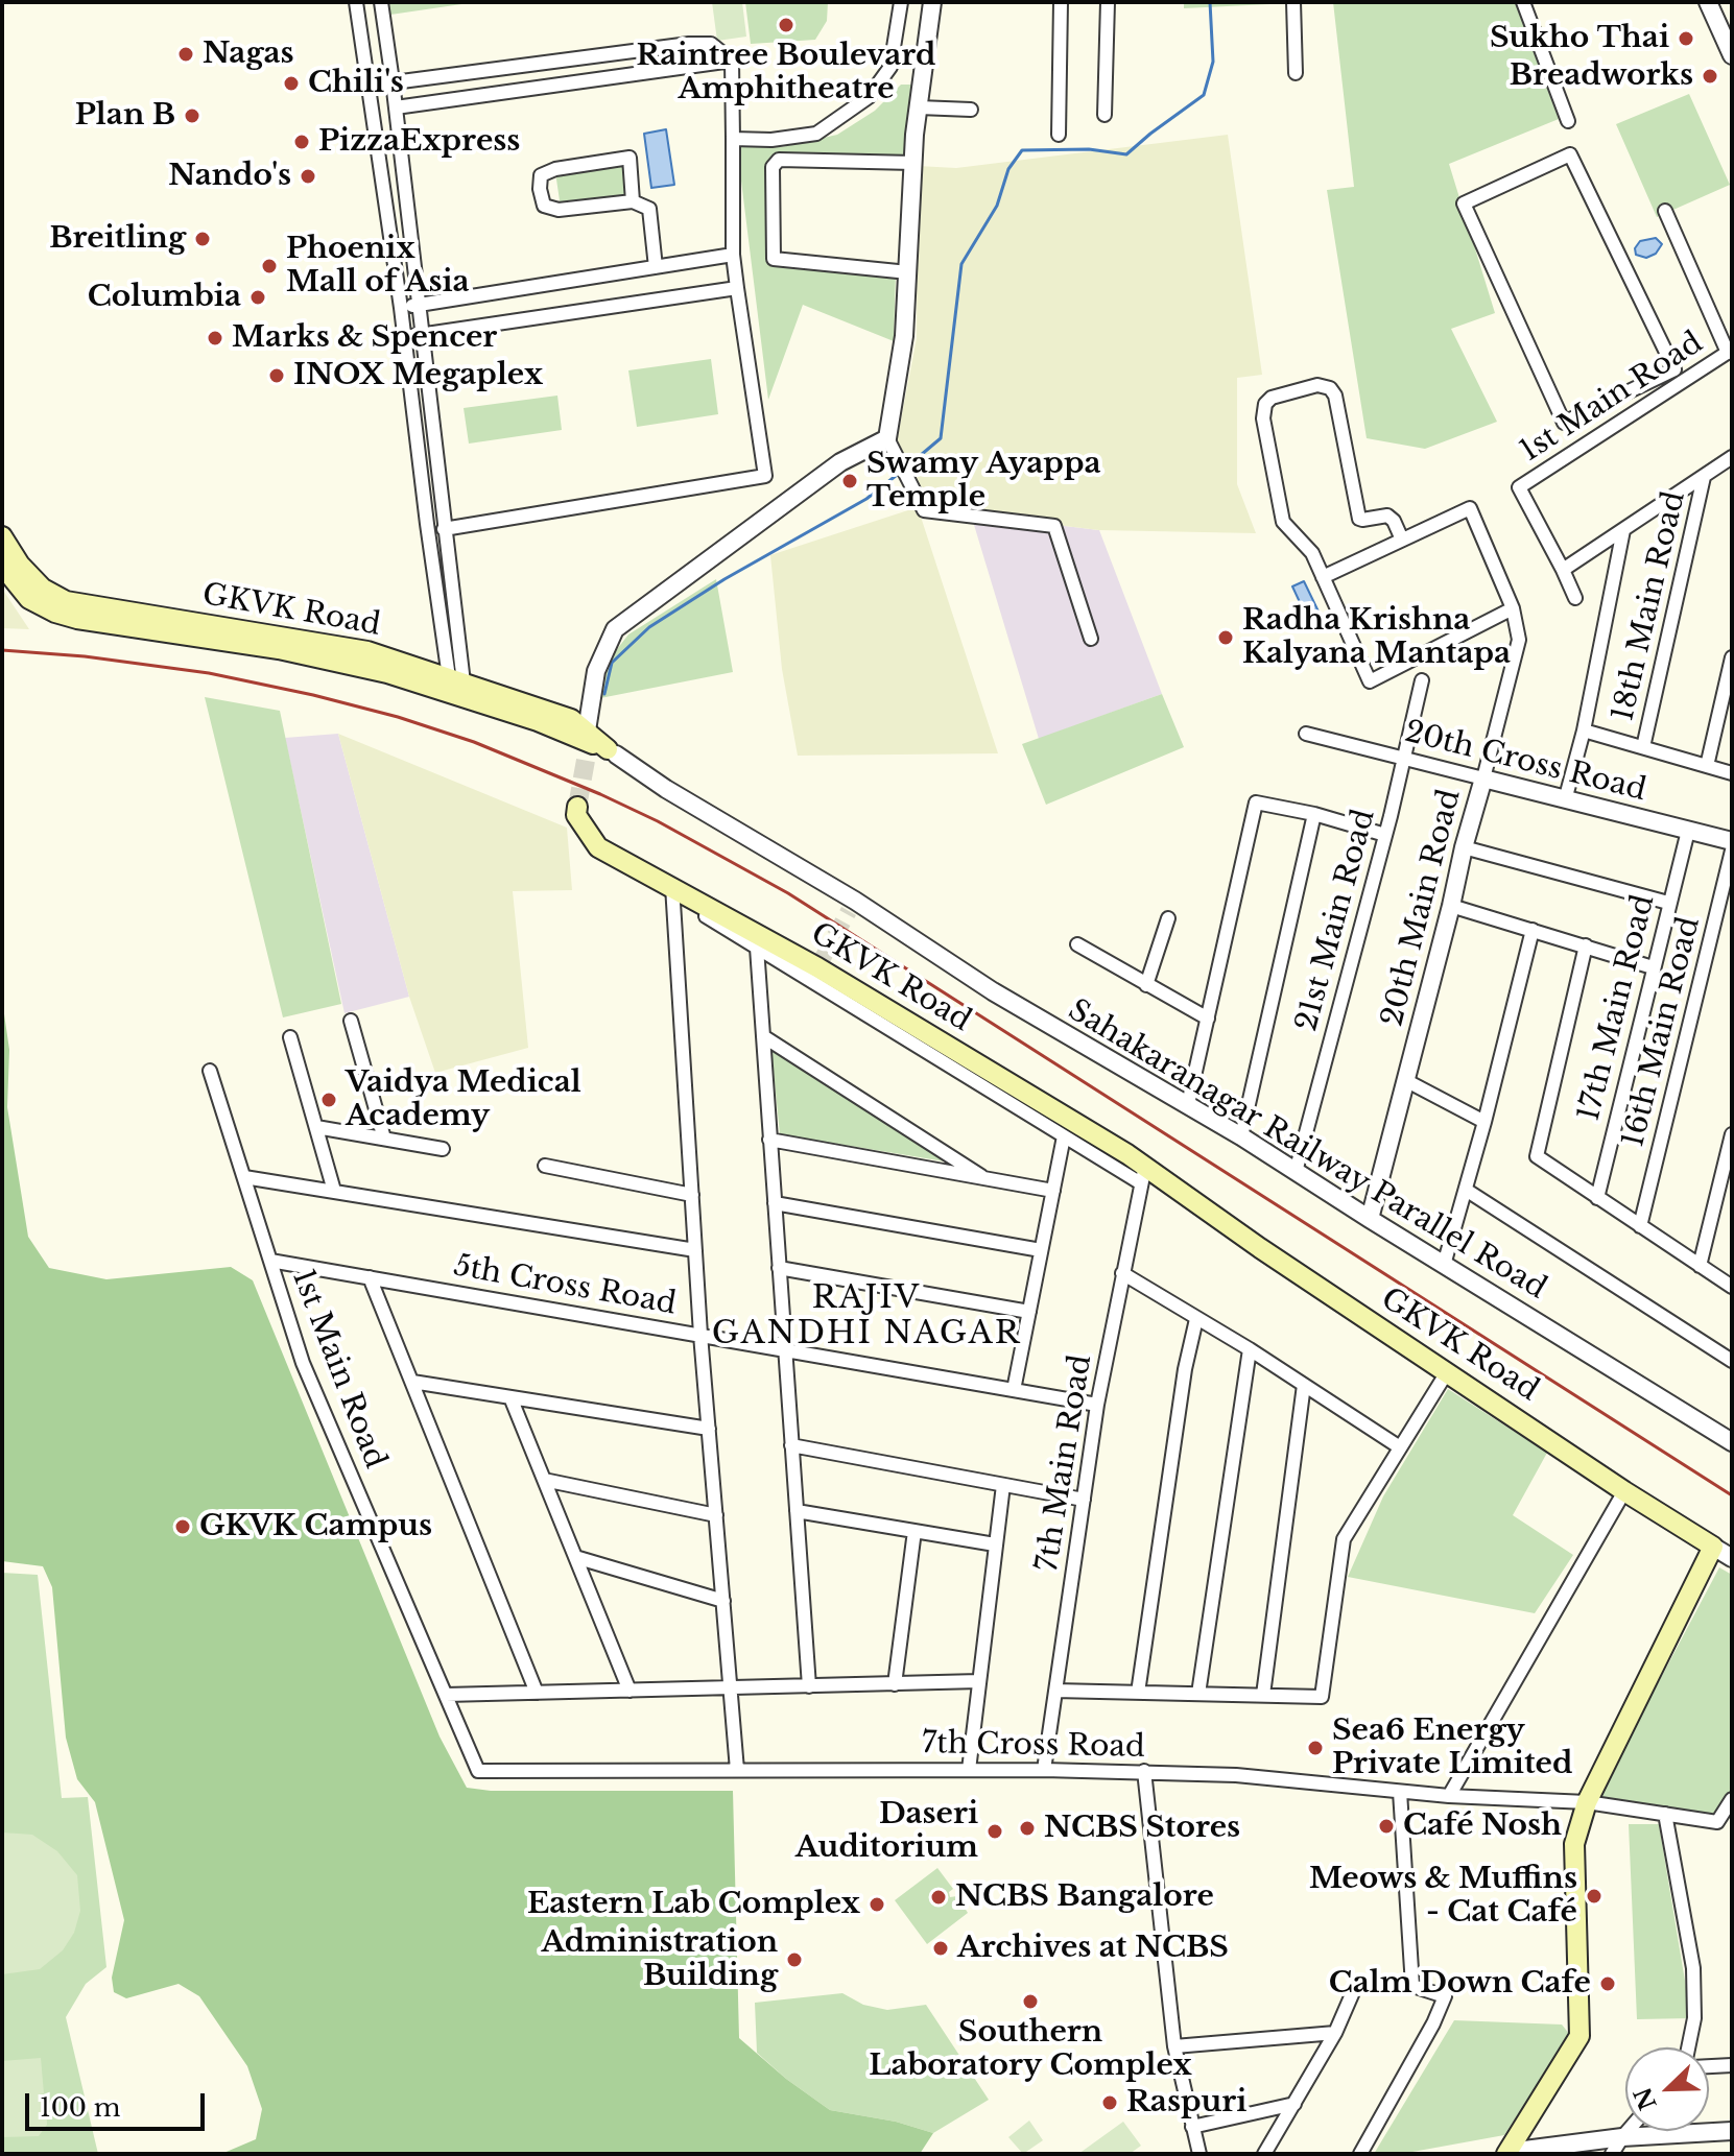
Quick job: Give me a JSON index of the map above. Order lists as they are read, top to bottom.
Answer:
{
  "streets": {
    "main road": ["GKVK Road"],
    "street": [
      "1st Main Road",
      "18th Main Road",
      "20th Cross Road",
      "20th Main Road",
      "21st Main Road",
      "17th Main Road",
      "16th Main Road",
      "Sahakaranagar Railway Parallel Road",
      "5th Cross Road",
      "7th Main Road",
      "7th Cross Road"
    ]
  },
  "crossings": [
    ["1st Main Road", "5th Cross Road"],
    ["1st Main Road", "7th Cross Road"],
    ["GKVK Road", "Sahakaranagar Railway Parallel Road"],
    ["GKVK Road", "7th Main Road"],
    ["20th Cross Road", "20th Main Road"],
    ["20th Cross Road", "21st Main Road"],
    ["20th Cross Road", "17th Main Road"],
    ["20th Main Road", "Sahakaranagar Railway Parallel Road"],
    ["21st Main Road", "Sahakaranagar Railway Parallel Road"],
    ["5th Cross Road", "7th Main Road"],
    ["7th Main Road", "7th Cross Road"]
  ],
  "districts": ["RAJIV GANDHI NAGAR"],
  "places": [
    "Raintree Boulevard Amphitheatre",
    "Sukho Thai",
    "Nagas",
    "Breadworks",
    "Chili's",
    "Plan B",
    "PizzaExpress",
    "Nando's",
    "Breitling",
    "Phoenix Mall of Asia",
    "Columbia",
    "Marks & Spencer",
    "INOX Megaplex",
    "Swamy Ayappa Temple",
    "Radha Krishna Kalyana Mantapa",
    "Vaidya Medical Academy",
    "GKVK Campus",
    "Sea6 Energy Private Limited",
    "Café Nosh",
    "NCBS Stores",
    "Daseri Auditorium",
    "Meows & Muffins - Cat Café",
    "NCBS Bangalore",
    "Eastern Lab Complex",
    "Archives at NCBS",
    "Administration Building",
    "Calm Down Cafe",
    "Southern Laboratory Complex",
    "Raspuri"
  ],
  "scale_bar": "100 m",
  "north": "bottom left"
}
